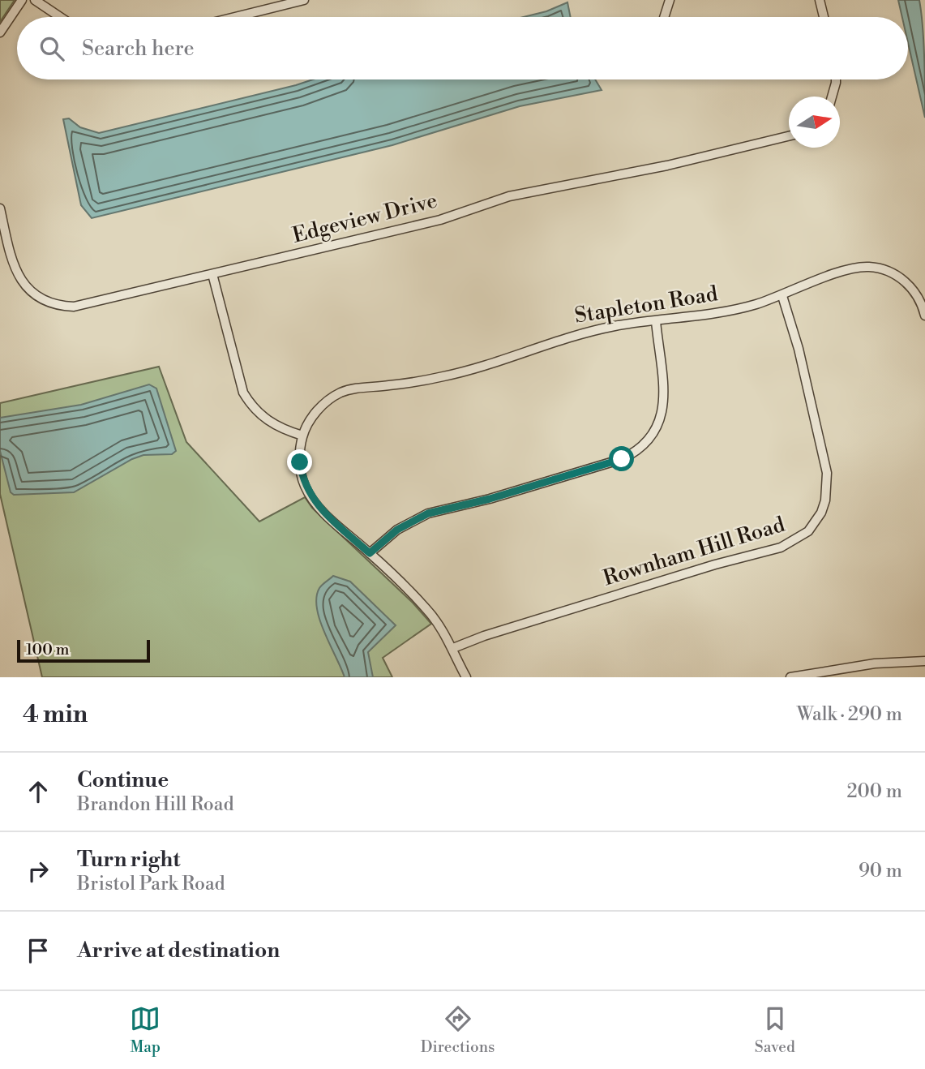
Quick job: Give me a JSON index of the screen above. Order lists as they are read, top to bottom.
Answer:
{
  "streets": {
    "street": ["Edgeview Drive", "Stapleton Road", "Rownham Hill Road"]
  },
  "crossings": [
    ["Stapleton Road", "Rownham Hill Road"]
  ],
  "scale_bar": "100 m",
  "north": "right",
  "page": {
    "search": "Search here",
    "scale": "100 m",
    "heading": ["4 min", "Walk · 290 m"],
    "list": [
      ["Continue", "Brandon Hill Road", "200 m"],
      ["Turn right", "Bristol Park Road", "90 m"],
      "Arrive at destination"
    ],
    "nav": ["Map", "Directions", "Saved"]
  }
}
